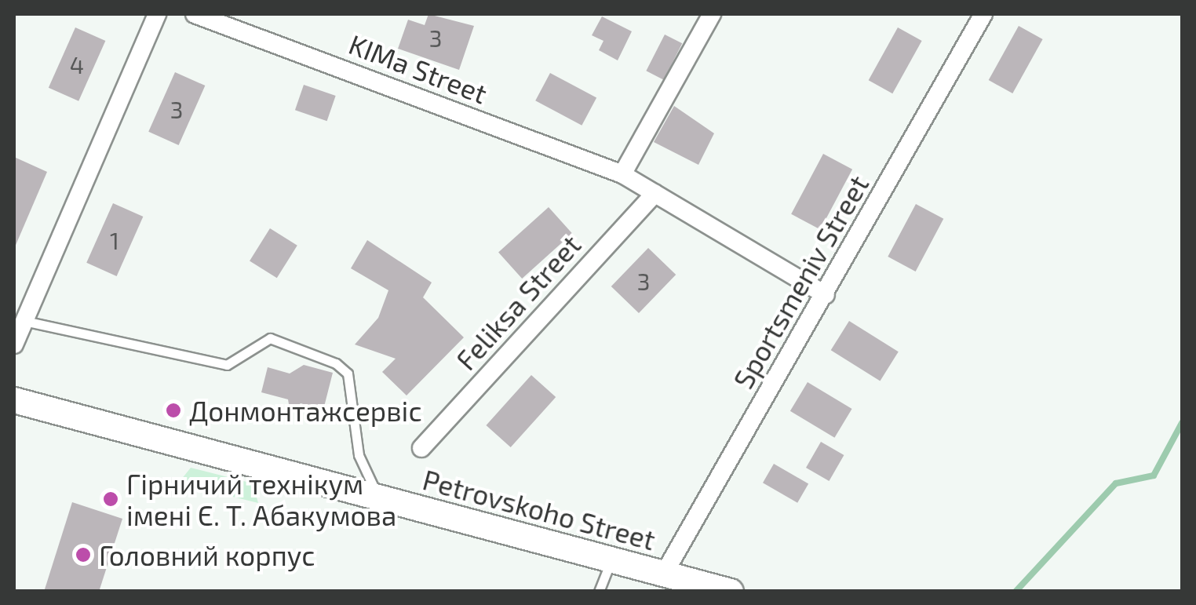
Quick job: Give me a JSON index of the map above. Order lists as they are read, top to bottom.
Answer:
{
  "streets": {
    "main road": ["Petrovskoho Street"],
    "street": ["KIMa Street", "Sportsmeniv Street", "Feliksa Street"]
  },
  "crossings": [
    ["KIMa Street", "Sportsmeniv Street"],
    ["KIMa Street", "Feliksa Street"],
    ["Sportsmeniv Street", "Petrovskoho Street"]
  ],
  "places": ["Донмонтажсервіс", "Гірничий технікум імені Є. Т. Абакумова", "Головний корпус"],
  "house_numbers": [
    "3",
    "4",
    "3",
    "1",
    "3"
  ]
}
